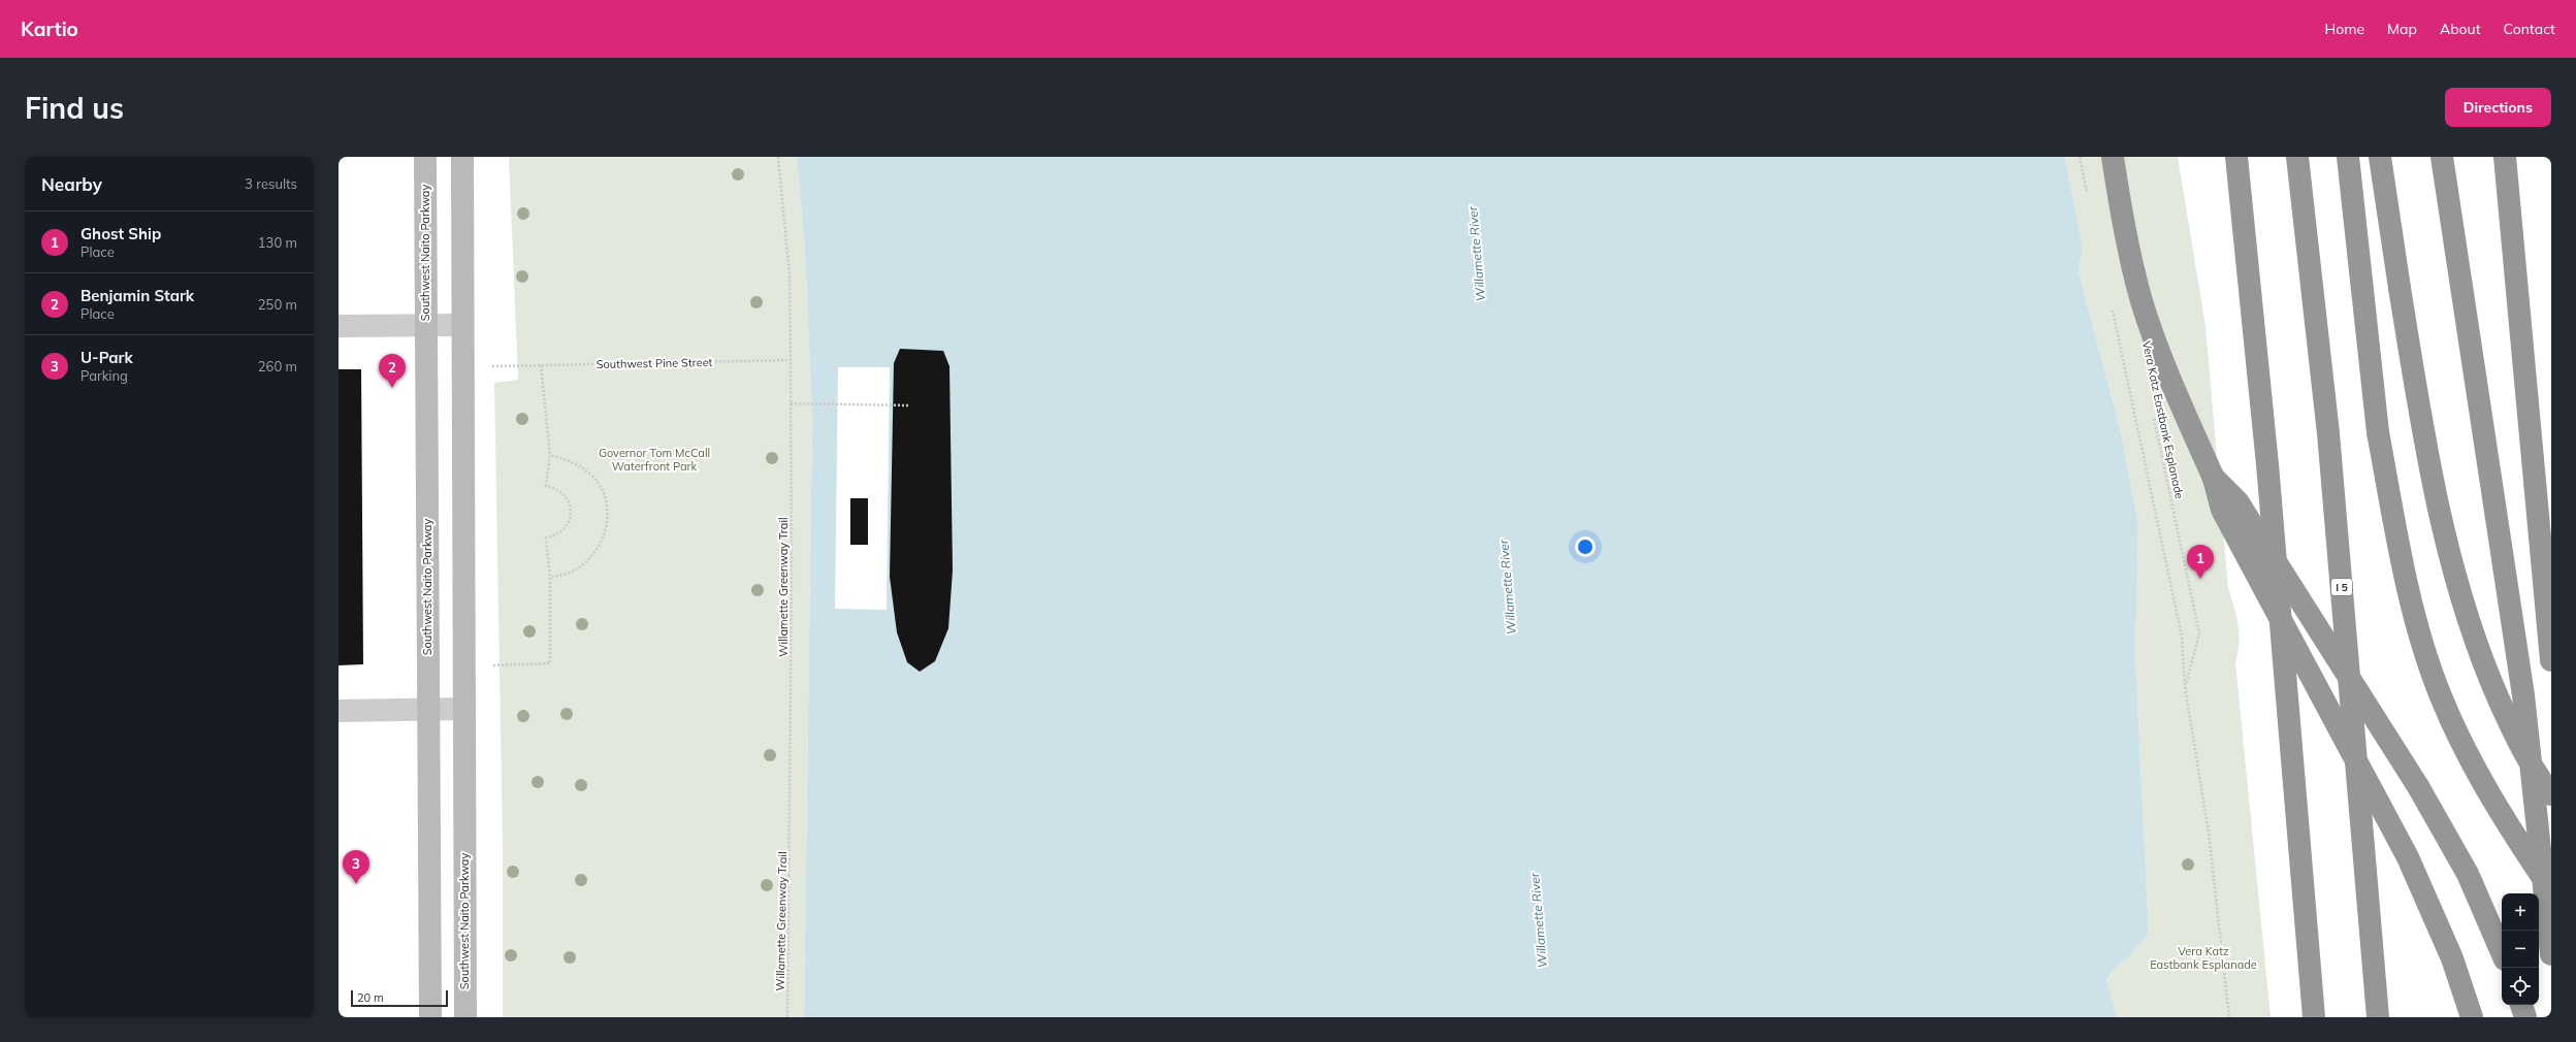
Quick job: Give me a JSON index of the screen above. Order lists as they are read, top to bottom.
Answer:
{
  "streets": {
    "highway": ["I 5"],
    "main road": ["Southwest Naito Parkway"],
    "path": ["Southwest Pine Street", "Vera Katz Eastbank Esplanade", "Willamette Greenway Trail"]
  },
  "crossings": [
    ["Southwest Pine Street", "Willamette Greenway Trail"]
  ],
  "water": ["Willamette River"],
  "parks": ["Governor Tom McCall Waterfront Park", "Vera Katz Eastbank Esplanade"],
  "scale_bar": "20 m",
  "page": {
    "header": "Kartio",
    "nav": [
      "Home",
      "Map",
      "About",
      "Contact"
    ],
    "buttons": "Directions",
    "title": "Find us",
    "heading": ["Nearby", "3 results"],
    "list": [
      {
        "mark": "1",
        "name": "Ghost Ship",
        "note": "Place",
        "value": "130 m"
      },
      {
        "mark": "2",
        "name": "Benjamin Stark",
        "note": "Place",
        "value": "250 m"
      },
      {
        "mark": "3",
        "name": "U-Park",
        "note": "Parking",
        "value": "260 m"
      }
    ],
    "pins": ["2", "1", "3"],
    "map_buttons": ["+", "−"],
    "scale": "20 m"
  }
}
